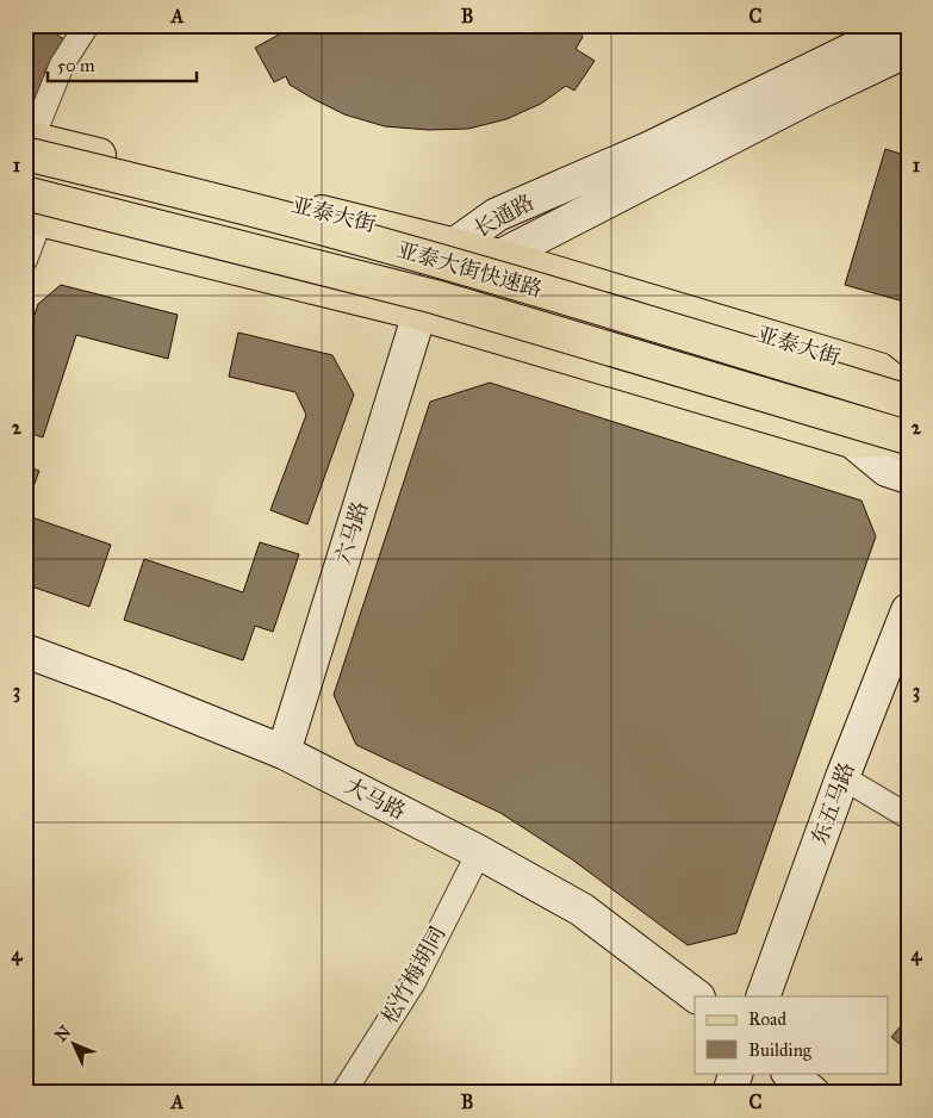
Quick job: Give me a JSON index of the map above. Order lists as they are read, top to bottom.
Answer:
{
  "streets": {
    "main road": [
      "亚泰大街",
      "长通路",
      "亚泰大街快速路",
      "六马路",
      "大马路",
      "东五马路"
    ],
    "street": ["松竹梅胡同"]
  },
  "crossings": [
    ["亚泰大街", "长通路"],
    ["亚泰大街", "亚泰大街快速路"],
    ["长通路", "六马路"],
    ["六马路", "大马路"],
    ["大马路", "松竹梅胡同"]
  ],
  "legend": ["Road", "Building"],
  "scale_bar": "50 m",
  "north": "top left",
  "grid": {
    "columns": ["A", "B", "C"],
    "rows": [
      "1",
      "2",
      "3",
      "4"
    ]
  }
}
